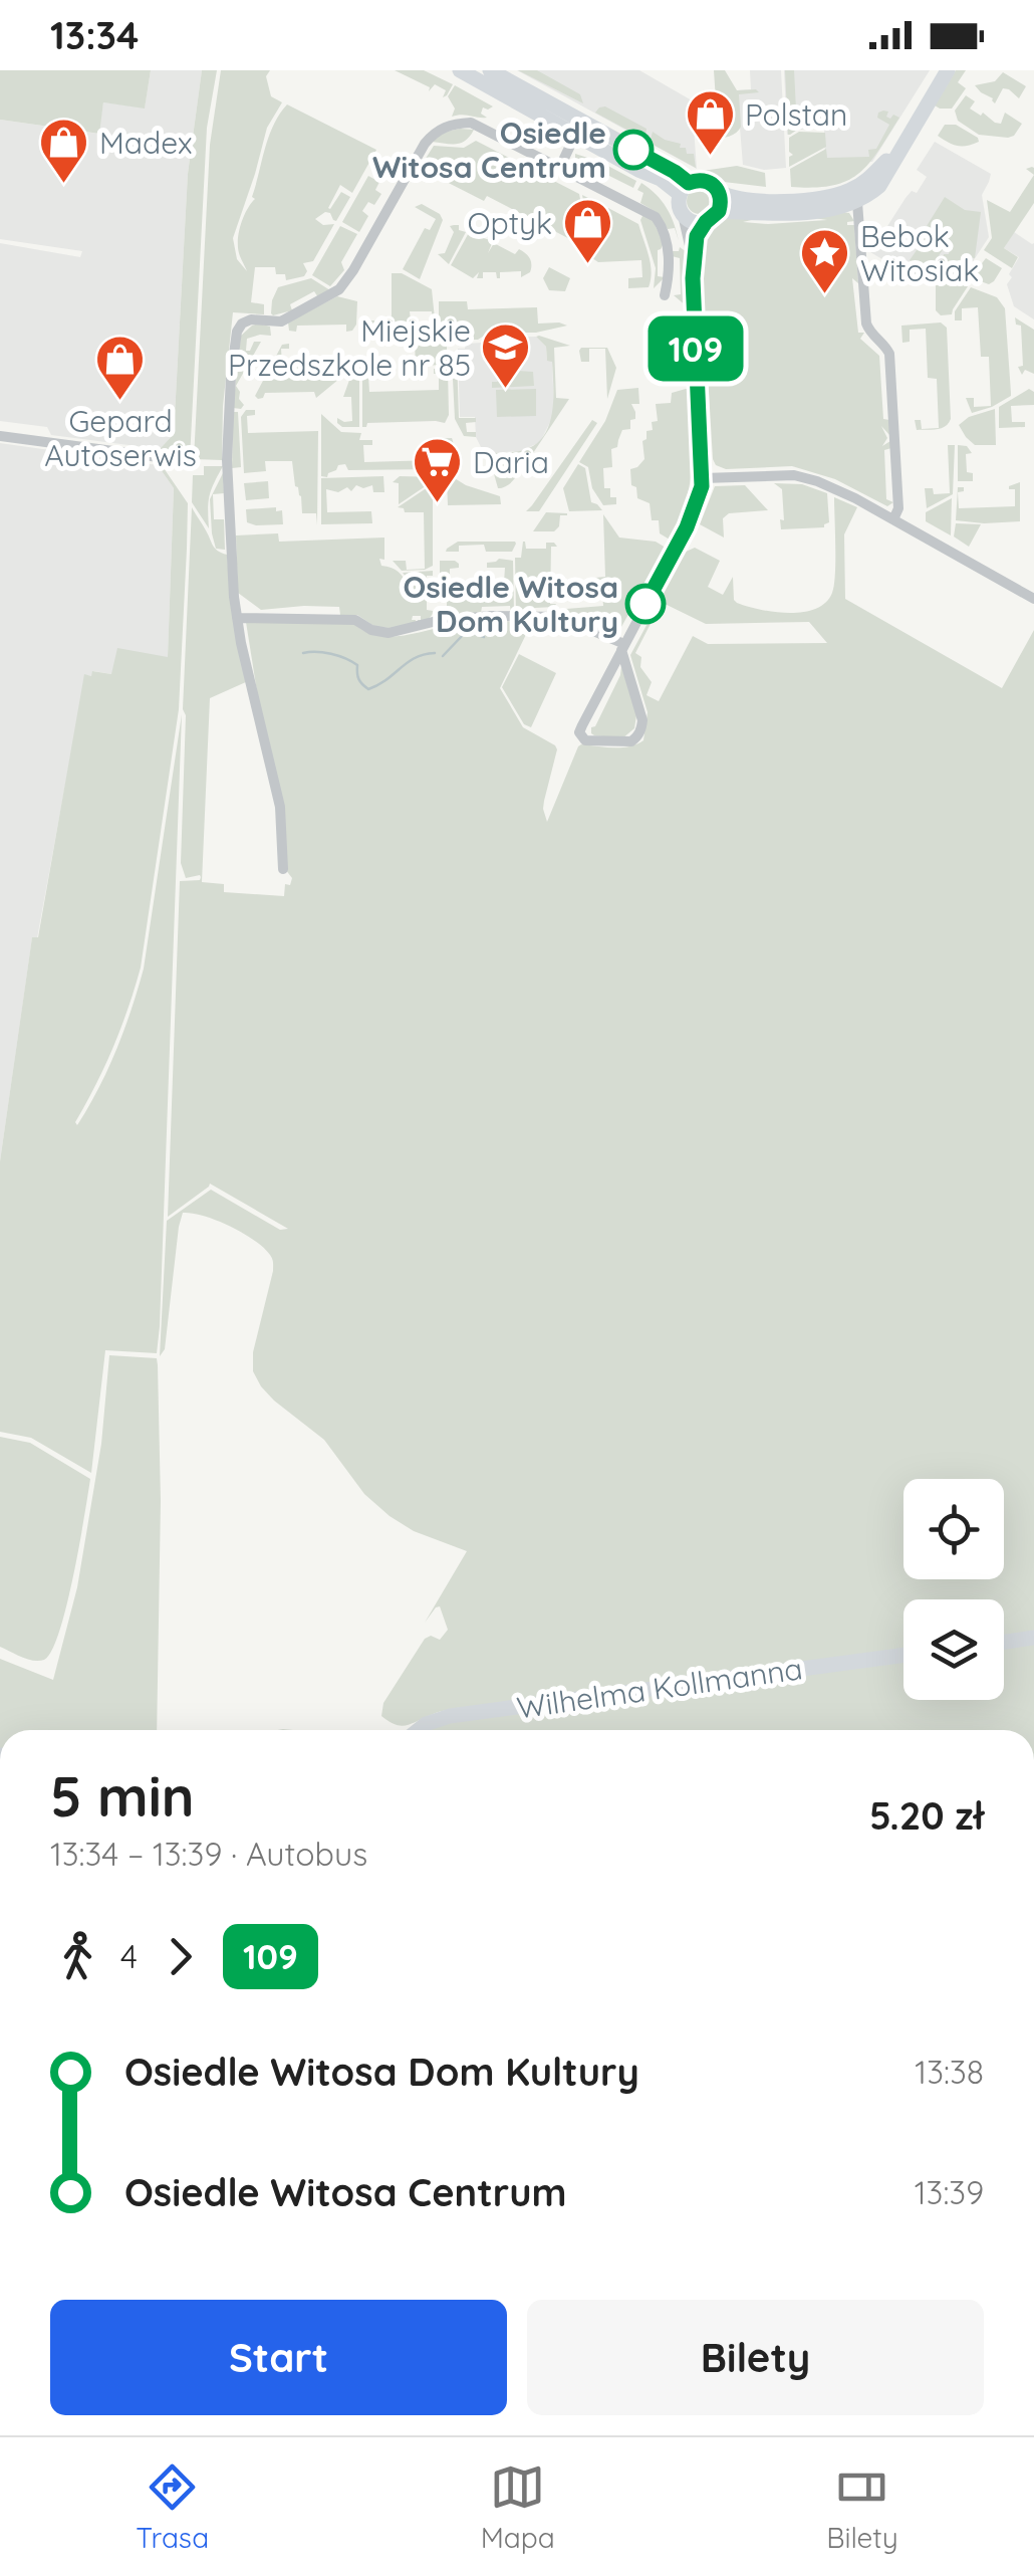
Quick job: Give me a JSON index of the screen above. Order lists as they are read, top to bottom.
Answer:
{
  "streets": {
    "street": ["Wilhelma Kollmanna"]
  },
  "places": {
    "other": ["Osiedle Witosa Centrum", "Osiedle Witosa Dom Kultury"],
    "shop": [
      "Polstan",
      "Madex",
      "Optyk",
      "Gepard Autoserwis"
    ],
    "place": ["Bebok Witosiak"],
    "school or university": ["Miejskie Przedszkole nr 85"],
    "supermarket": ["Daria"]
  },
  "lines": ["bus line 109"],
  "page": {
    "status": "13:34",
    "on_map": "109",
    "heading": ["5 min", "13:34 – 13:39 · Autobus", "5.20 zł"],
    "legs": ["4", "109"],
    "list": [
      {
        "name": "Osiedle Witosa Dom Kultury",
        "value": "13:38"
      },
      {
        "name": "Osiedle Witosa Centrum",
        "value": "13:39"
      }
    ],
    "buttons": ["Start", "Bilety"],
    "tabs": ["Trasa", "Mapa", "Bilety"]
  }
}
